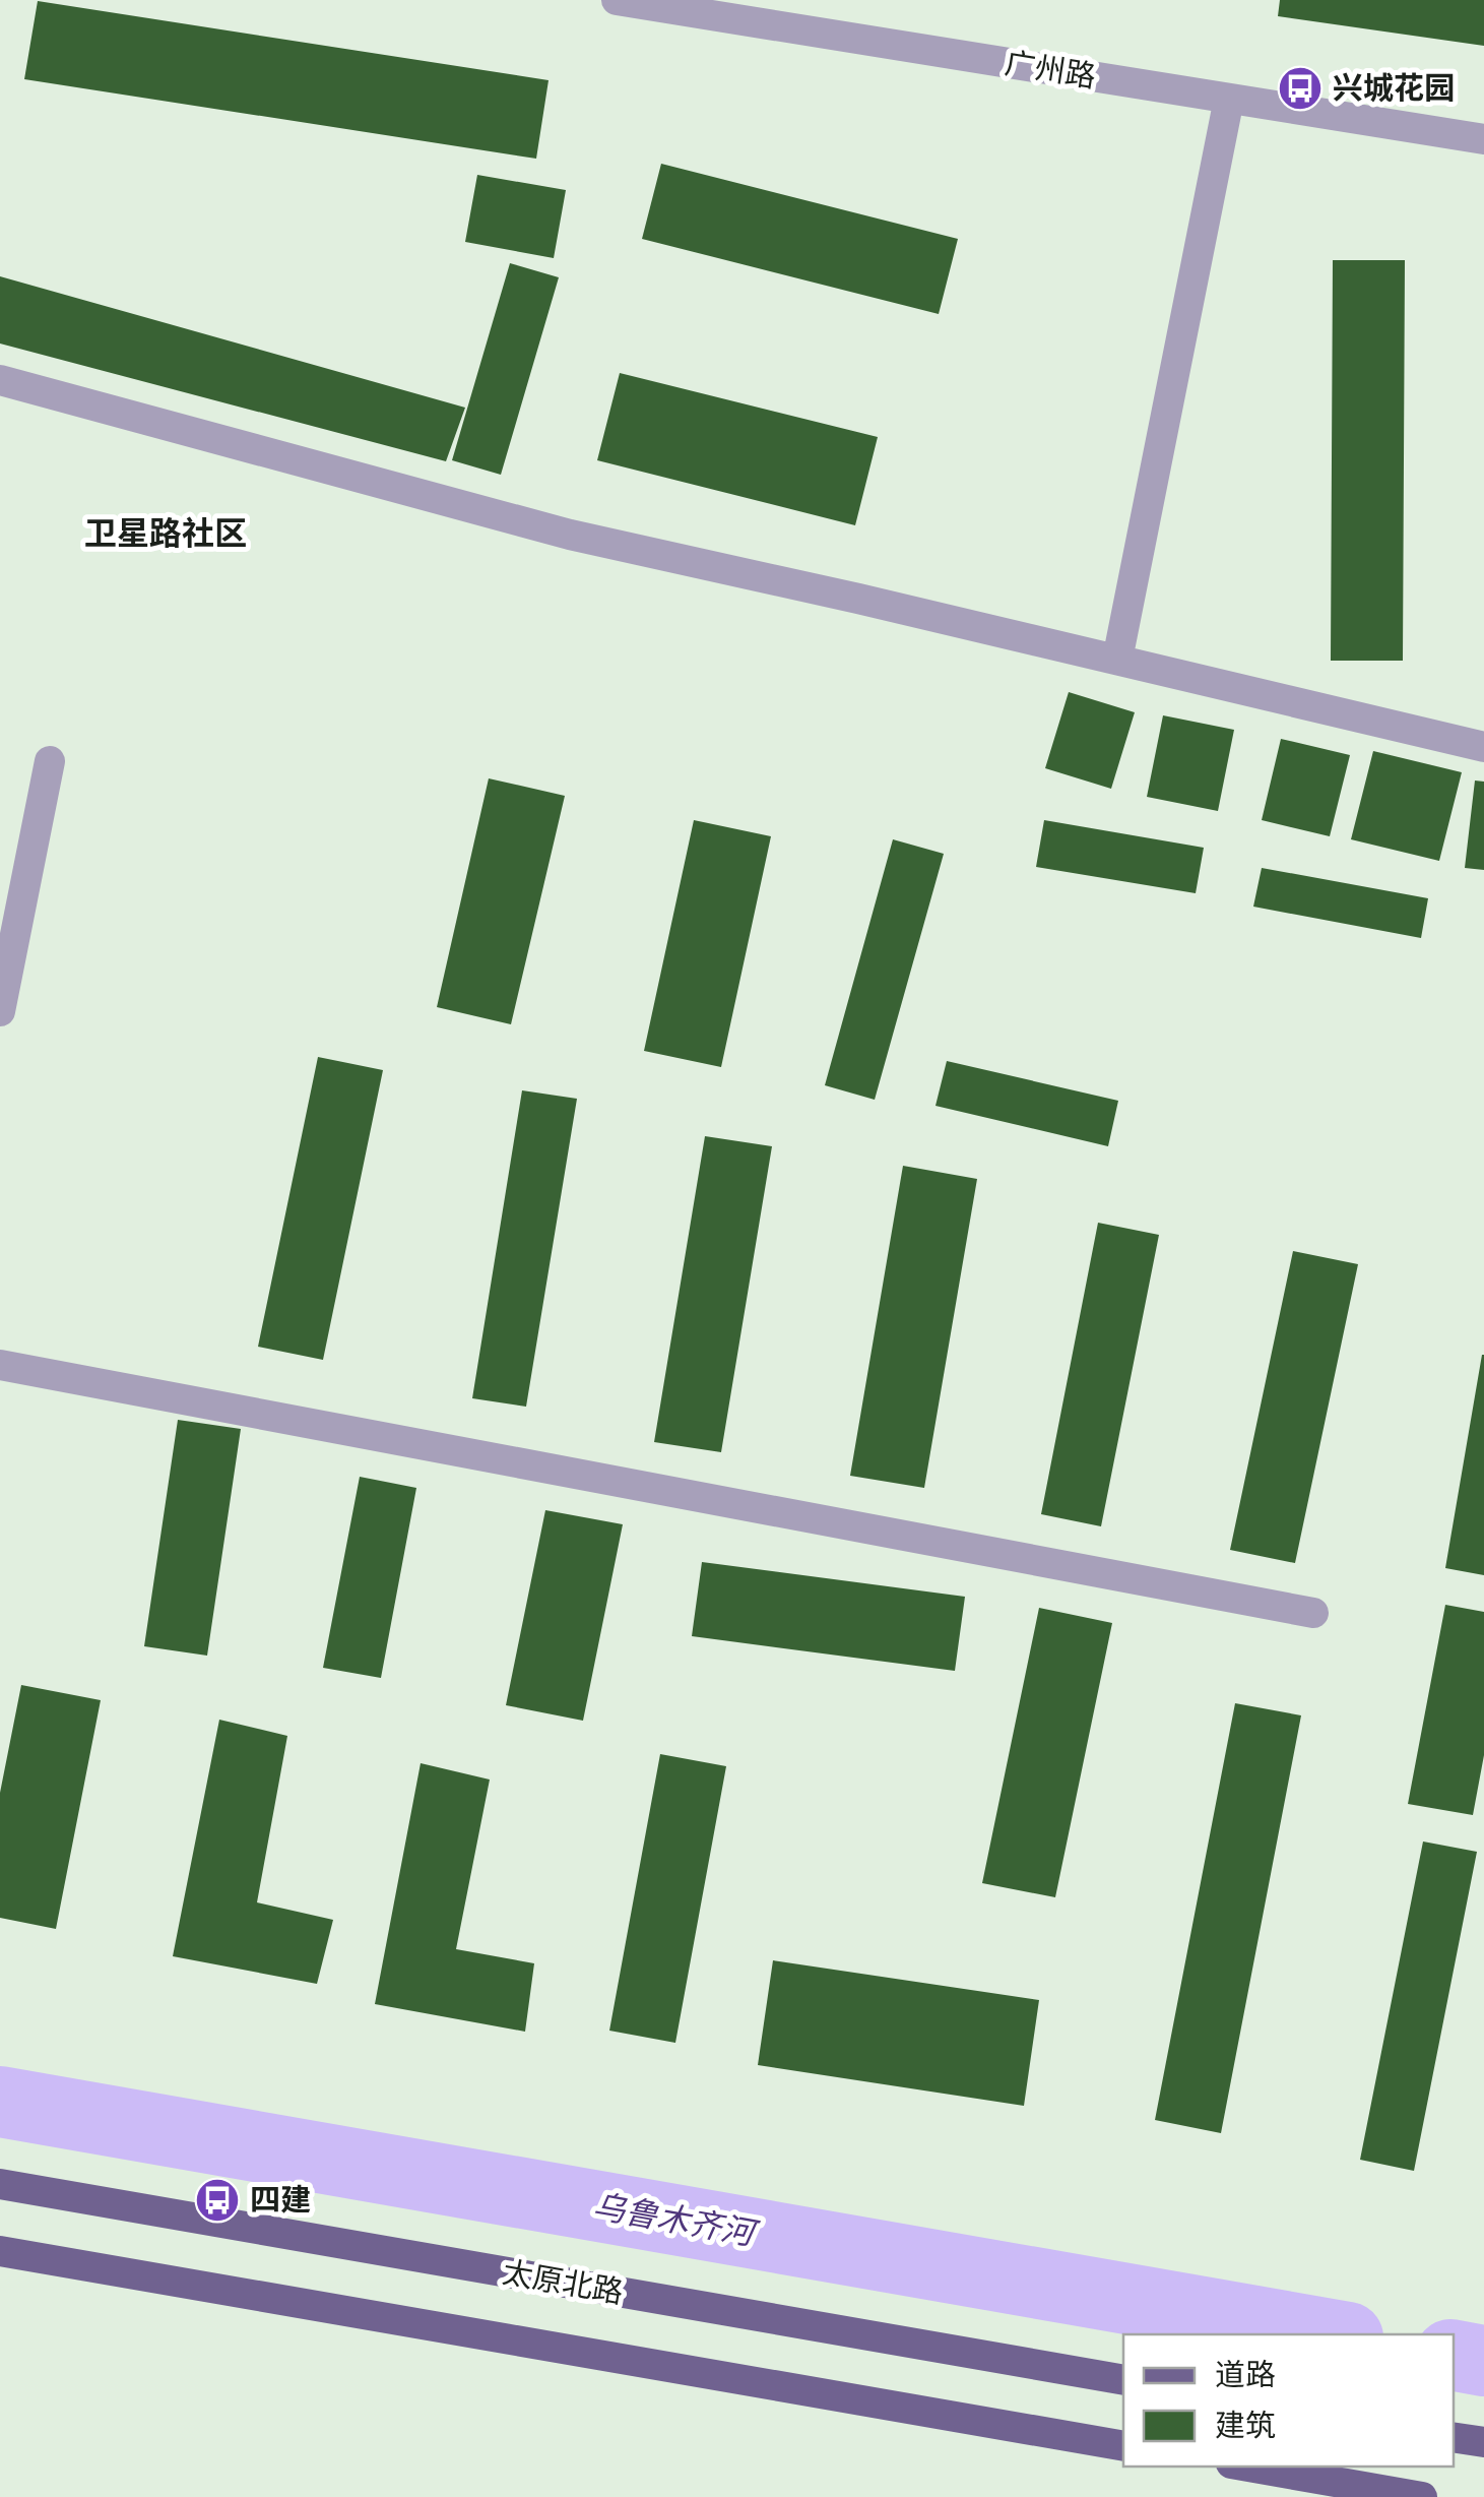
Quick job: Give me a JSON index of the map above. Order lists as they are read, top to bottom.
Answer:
{
  "streets": {
    "main road": ["太原北路"],
    "street": ["广州路"]
  },
  "districts": ["卫星路社区"],
  "water": ["乌鲁木齐河"],
  "places": {
    "bus stop": ["兴城花园", "四建"]
  },
  "legend": ["道路", "建筑"]
}
